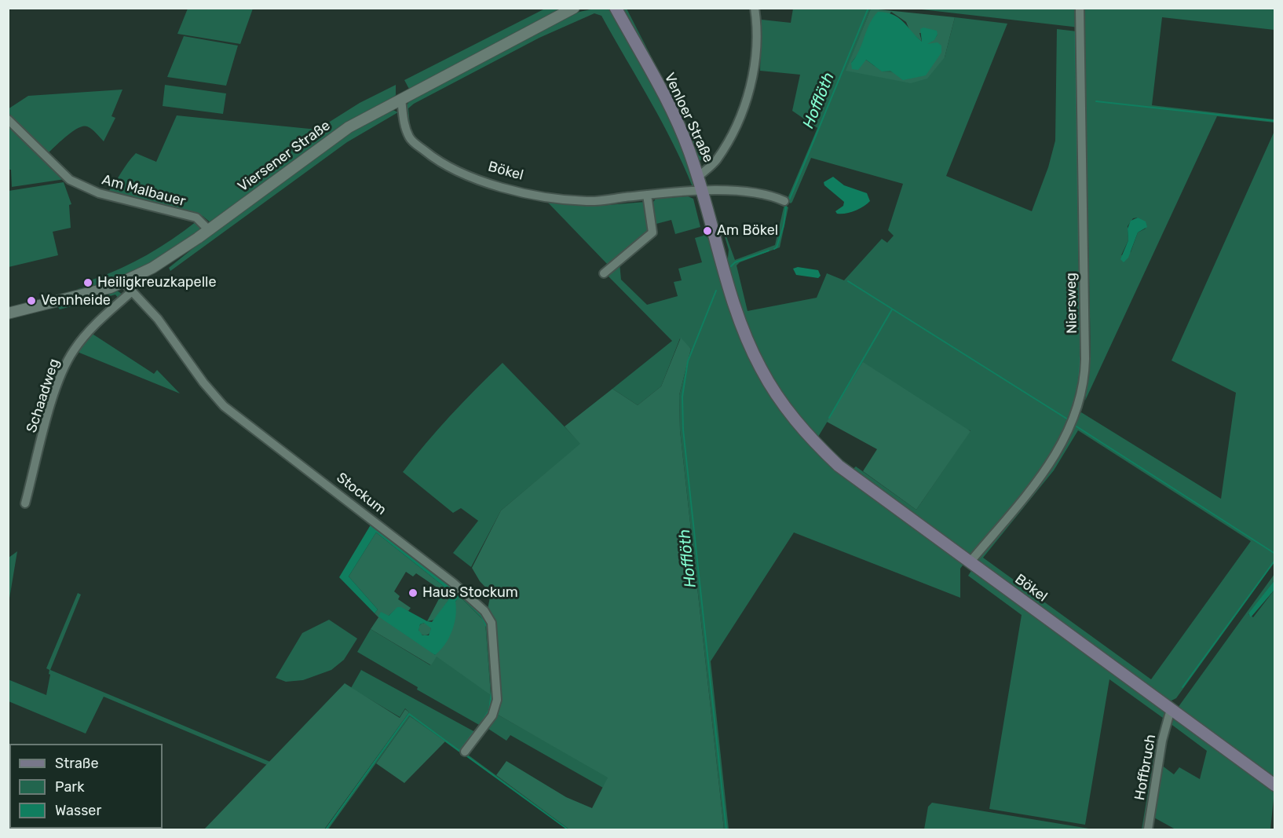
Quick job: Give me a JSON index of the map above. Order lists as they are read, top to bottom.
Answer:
{
  "streets": {
    "main road": ["Venloer Straße", "Bökel"],
    "street": [
      "Viersener Straße",
      "Am Malbauer",
      "Niersweg",
      "Schaadweg",
      "Stockum",
      "Hoffbruch"
    ]
  },
  "crossings": [
    ["Venloer Straße", "Bökel"],
    ["Viersener Straße", "Bökel"],
    ["Viersener Straße", "Am Malbauer"],
    ["Viersener Straße", "Stockum"],
    ["Bökel", "Niersweg"],
    ["Bökel", "Hoffbruch"],
    ["Schaadweg", "Stockum"]
  ],
  "water": ["Hofflöth"],
  "places": [
    "Am Bökel",
    "Heiligkreuzkapelle",
    "Vennheide",
    "Haus Stockum"
  ],
  "legend": ["Straße", "Park", "Wasser"]
}
